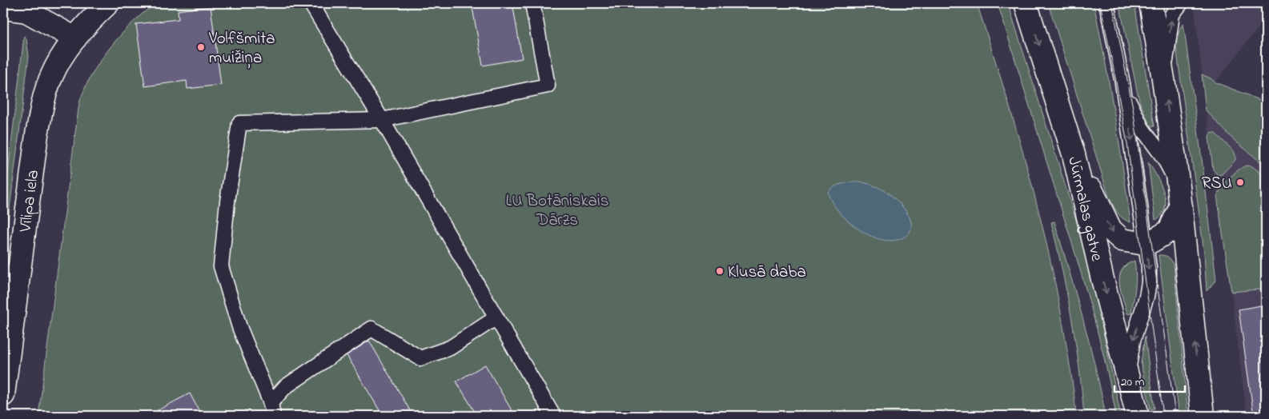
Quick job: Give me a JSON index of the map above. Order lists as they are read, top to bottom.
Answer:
{
  "streets": {
    "main road": ["Vīlipa iela", "Jūrmalas gatve"]
  },
  "parks": ["LU Botāniskais Dārzs"],
  "places": ["Volfšmita muižiņa", "RSU", "Klusā daba"],
  "scale_bar": "20 m"
}
